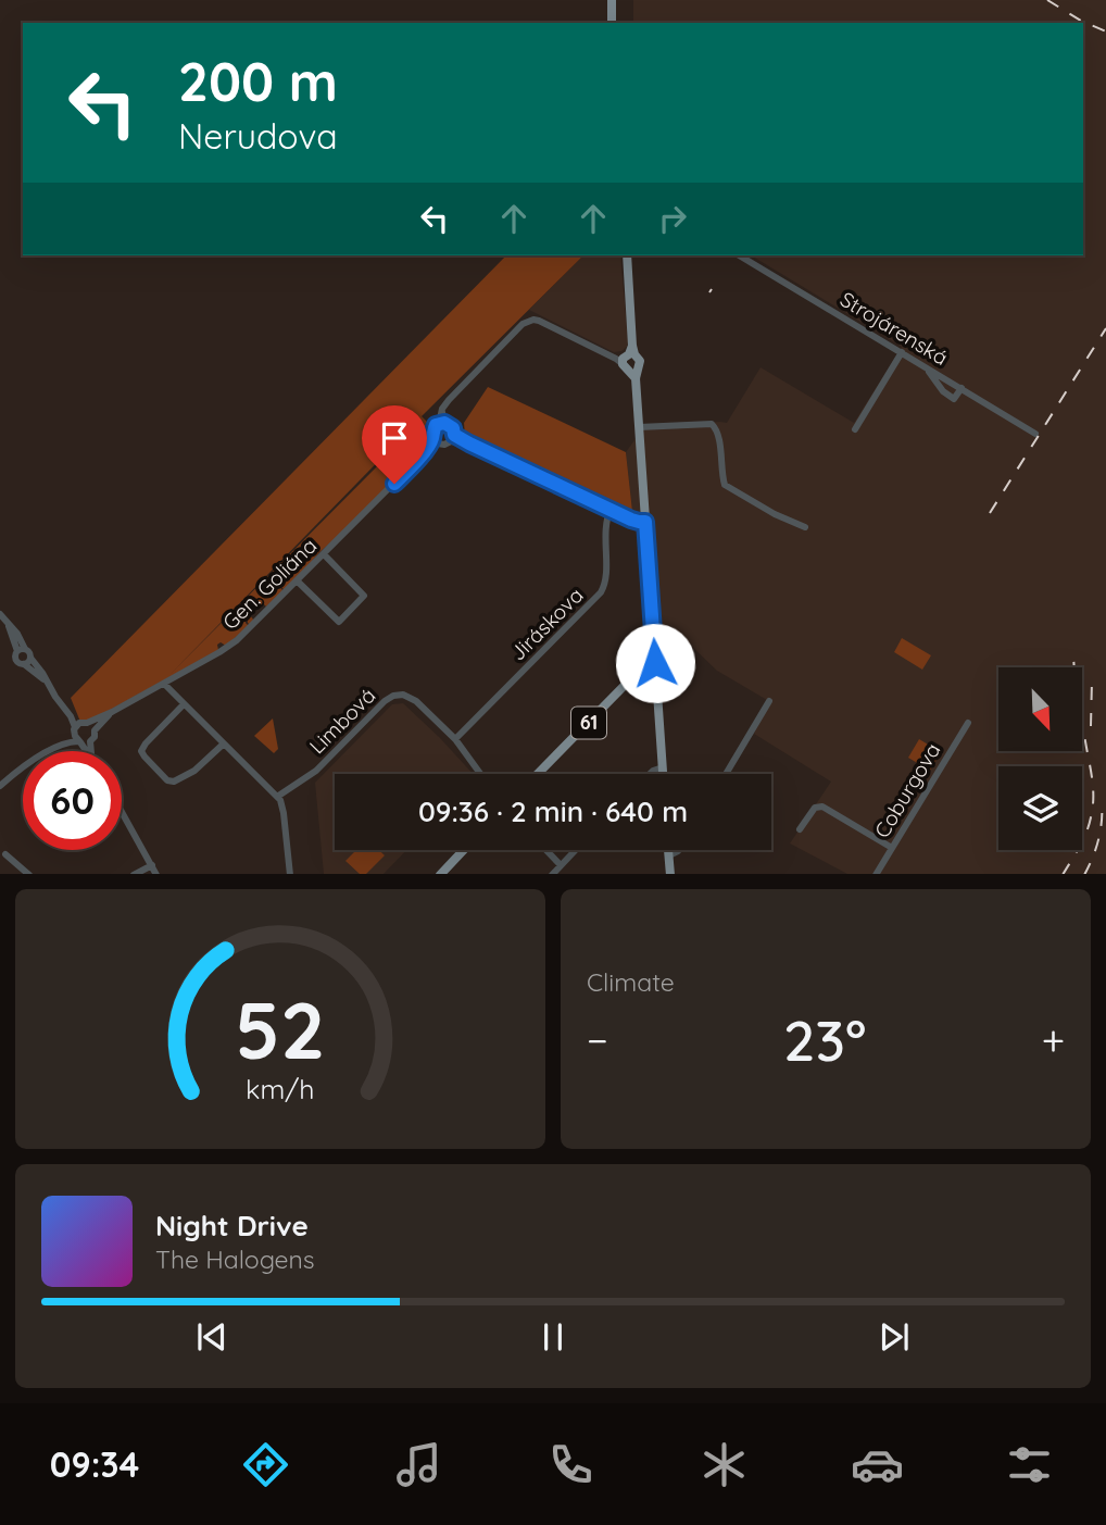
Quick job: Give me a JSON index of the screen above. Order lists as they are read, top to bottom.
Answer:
{
  "streets": {
    "main road": ["61"],
    "street": [
      "Strojárenská",
      "Gen. Goliána",
      "Jiráskova",
      "Limbová",
      "Coburgova"
    ]
  },
  "crossings": [
    ["Jiráskova", "Limbová"]
  ],
  "north": "bottom right",
  "page": {
    "turn": ["200 m", "Nerudova"],
    "limit": "60",
    "trip": "09:36 · 2 min · 640 m",
    "tile": "Climate",
    "heat": ["−", "23°", "+"],
    "song": ["Night Drive", "The Halogens"],
    "tabs": "09:34",
    "gauge": ["52", "km/h"]
  }
}
